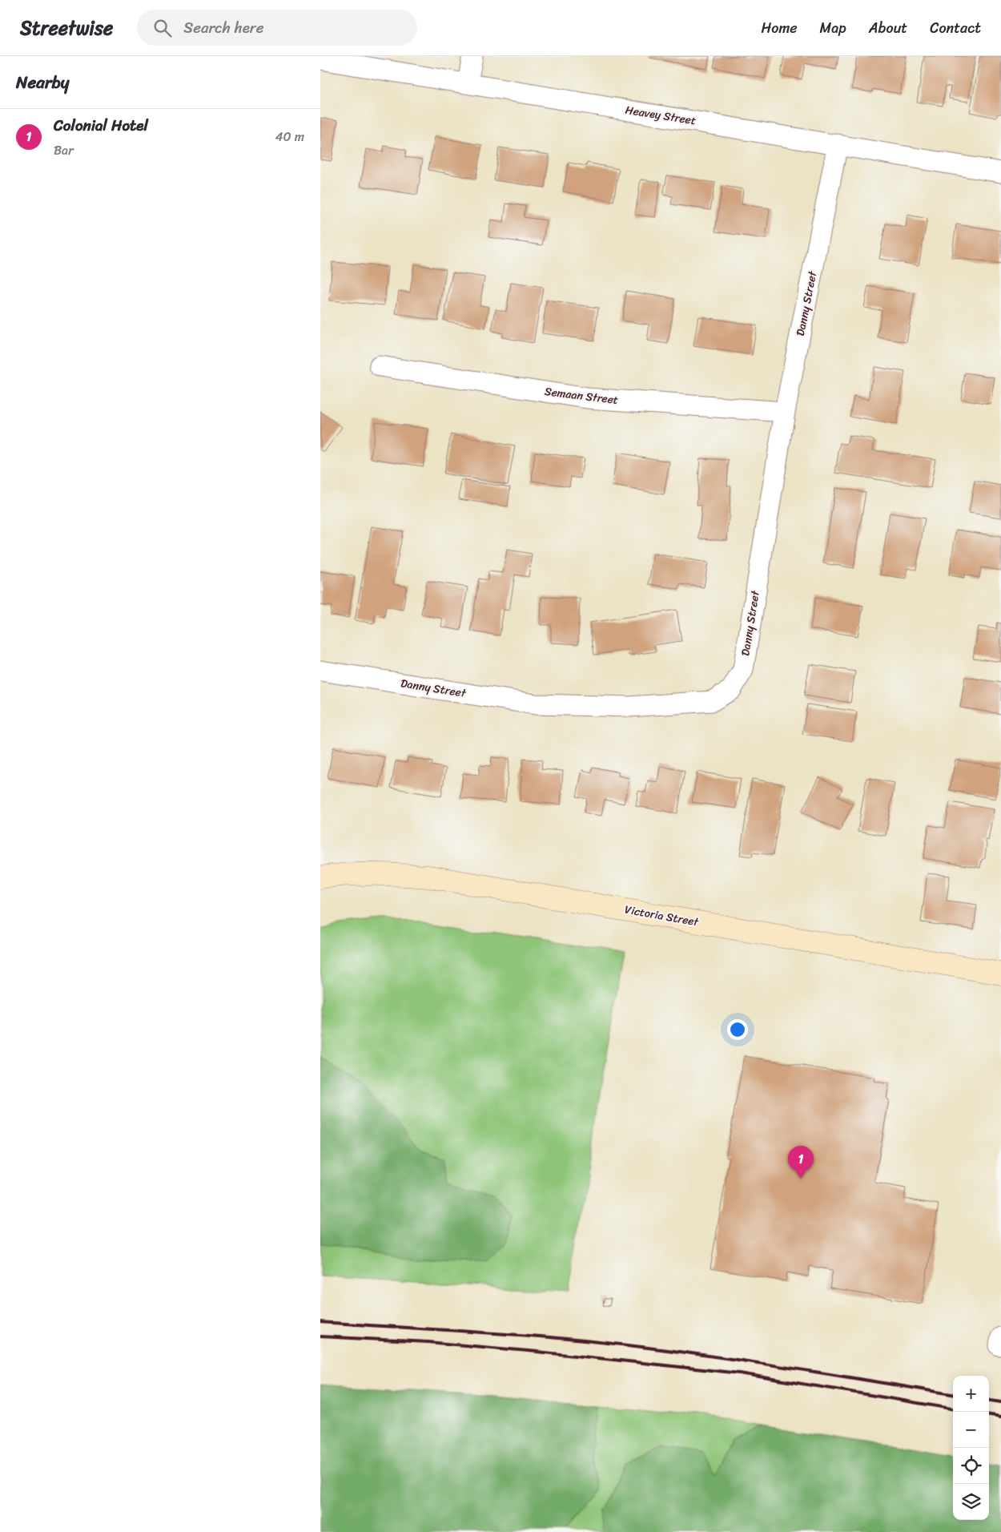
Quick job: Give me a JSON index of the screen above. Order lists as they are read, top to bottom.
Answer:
{
  "streets": {
    "street": [
      "Heavey Street",
      "Danny Street",
      "Semaan Street",
      "Victoria Street"
    ]
  },
  "crossings": [
    ["Heavey Street", "Danny Street"],
    ["Danny Street", "Semaan Street"]
  ],
  "page": {
    "header": "Streetwise",
    "search": "Search here",
    "nav": [
      "Home",
      "Map",
      "About",
      "Contact"
    ],
    "heading": "Nearby",
    "list": [
      {
        "mark": "1",
        "name": "Colonial Hotel",
        "note": "Bar",
        "value": "40 m"
      }
    ],
    "pins": "1",
    "map_buttons": ["+", "−"]
  }
}
